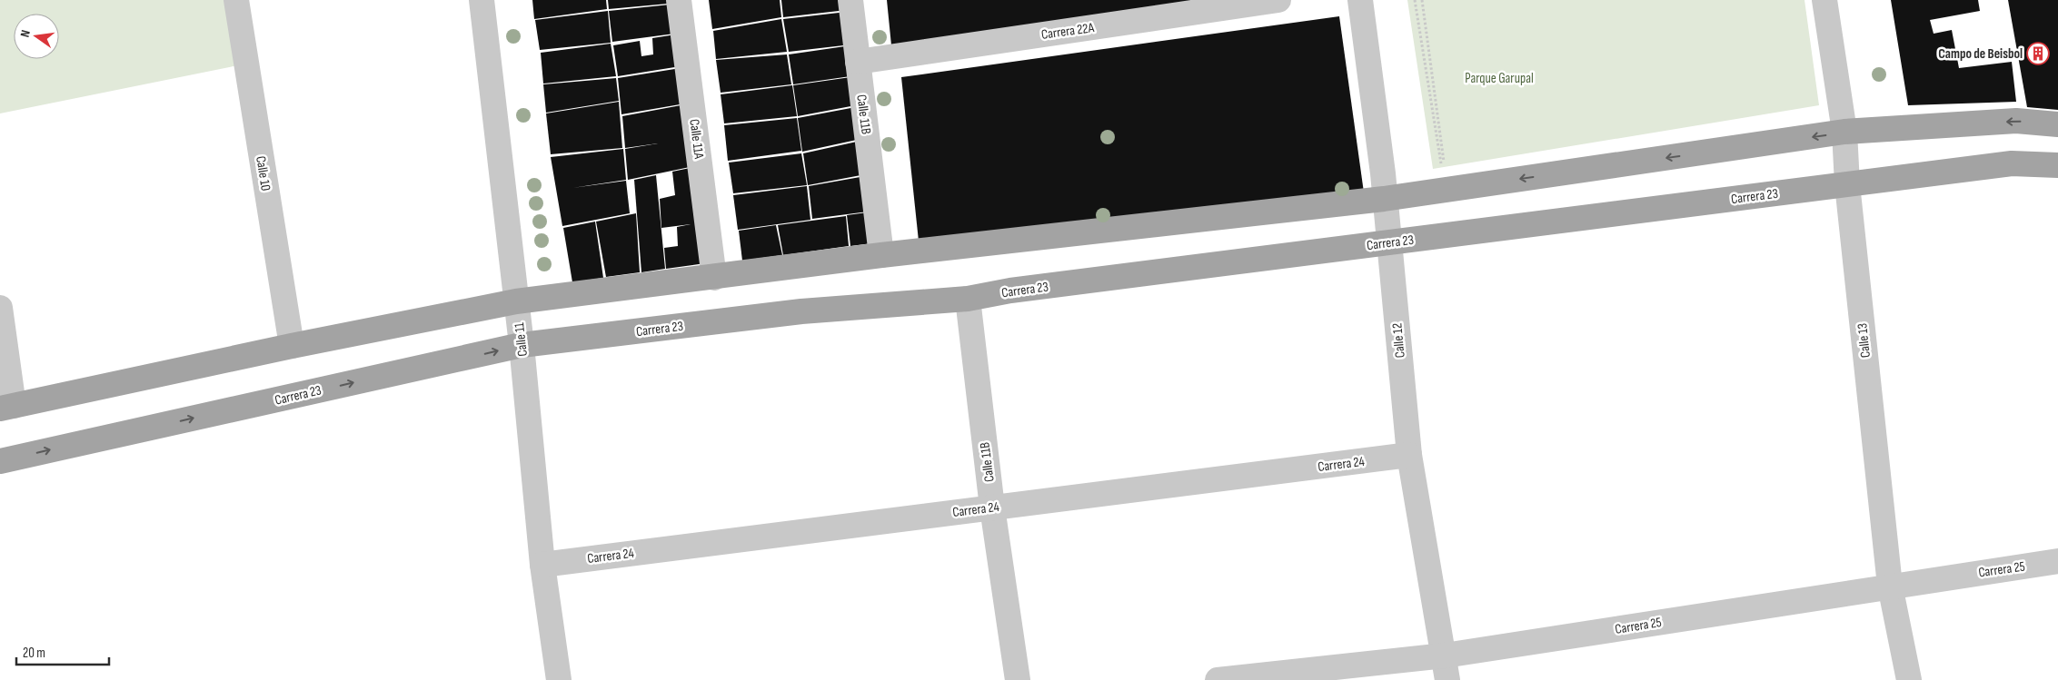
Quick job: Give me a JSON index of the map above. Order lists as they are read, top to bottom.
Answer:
{
  "streets": {
    "main road": ["Carrera 23"],
    "street": [
      "Carrera 22A",
      "Calle 11B",
      "Calle 11A",
      "Calle 10",
      "Calle 11",
      "Calle 12",
      "Calle 13",
      "Carrera 24",
      "Carrera 25"
    ]
  },
  "crossings": [
    ["Carrera 22A", "Calle 11B"],
    ["Calle 11B", "Carrera 23"],
    ["Calle 11B", "Carrera 24"],
    ["Carrera 23", "Calle 11"],
    ["Carrera 23", "Calle 12"],
    ["Carrera 23", "Calle 13"],
    ["Calle 11", "Carrera 24"],
    ["Calle 12", "Carrera 24"],
    ["Calle 12", "Carrera 25"],
    ["Calle 13", "Carrera 25"]
  ],
  "parks": ["Parque Garupal"],
  "places": {
    "building": ["Campo de Beisbol"]
  },
  "scale_bar": "20 m",
  "north": "left"
}
